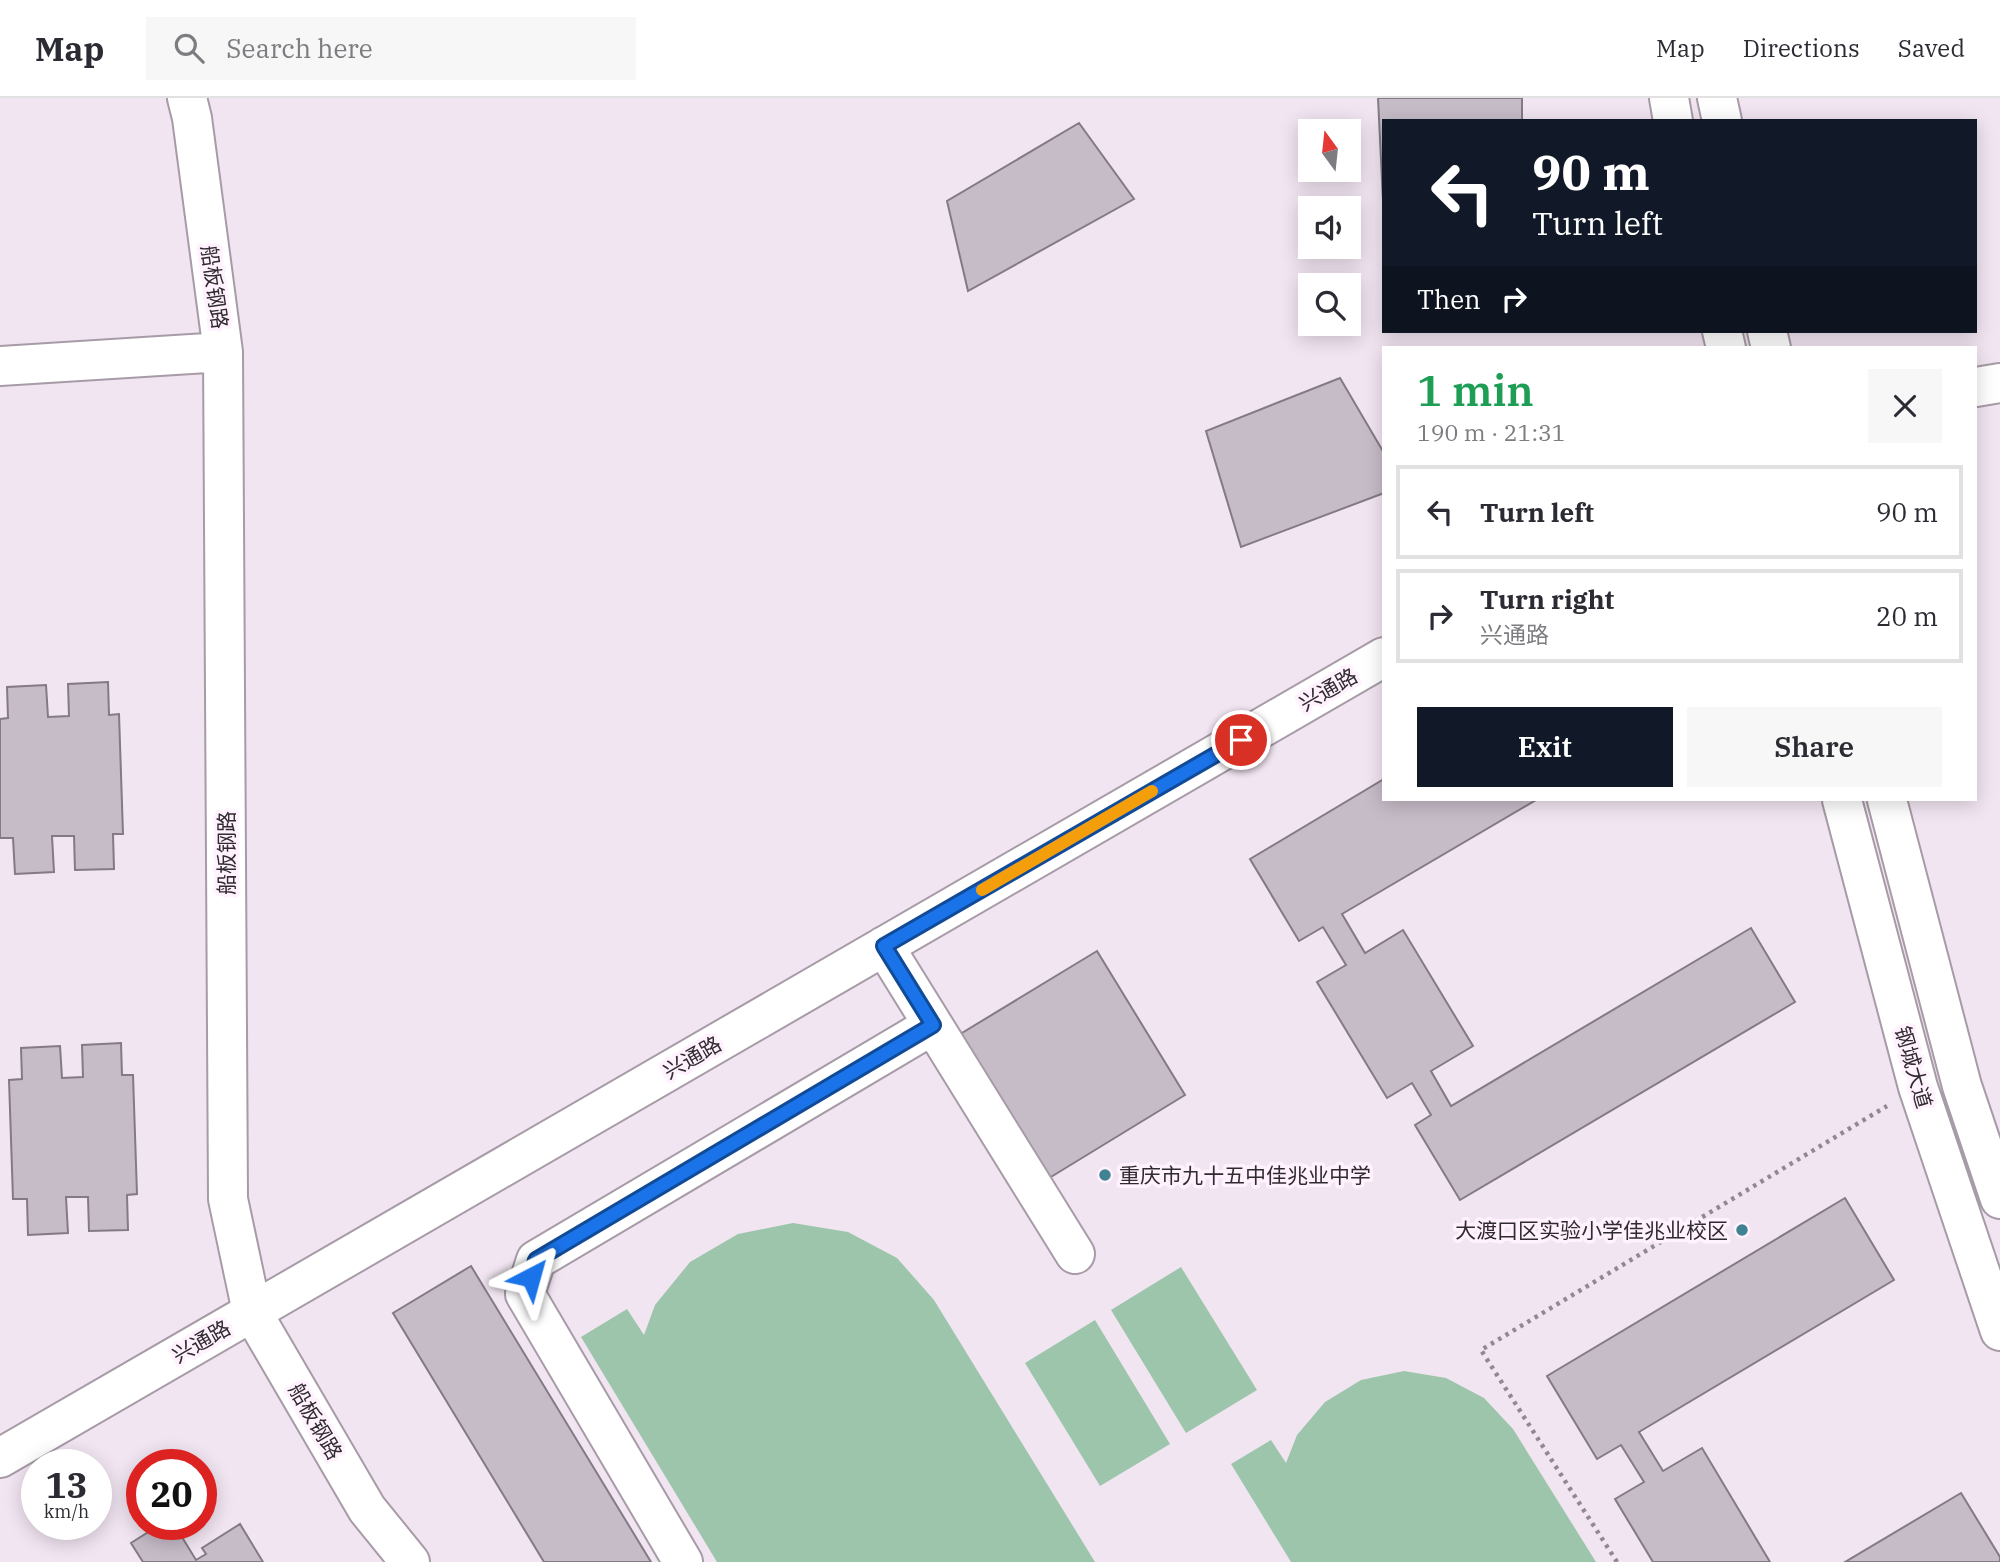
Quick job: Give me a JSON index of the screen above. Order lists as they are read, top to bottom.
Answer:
{
  "streets": {
    "street": ["船板钢路", "兴通路", "钢城大道"]
  },
  "crossings": [
    ["船板钢路", "兴通路"]
  ],
  "places": ["重庆市九十五中佳兆业中学", "大渡口区实验小学佳兆业校区"],
  "north": "top",
  "page": {
    "header": "Map",
    "search": "Search here",
    "nav": ["Map", "Directions", "Saved"],
    "turn": ["90 m", "Turn left"],
    "then": "Then",
    "heading": ["1 min", "190 m · 21:31"],
    "list": [
      {
        "name": "Turn left",
        "value": "90 m"
      },
      {
        "name": "Turn right",
        "note": "兴通路",
        "value": "20 m"
      }
    ],
    "buttons": ["Exit", "Share"],
    "speed": "13 km/h",
    "limit": "20"
  }
}
